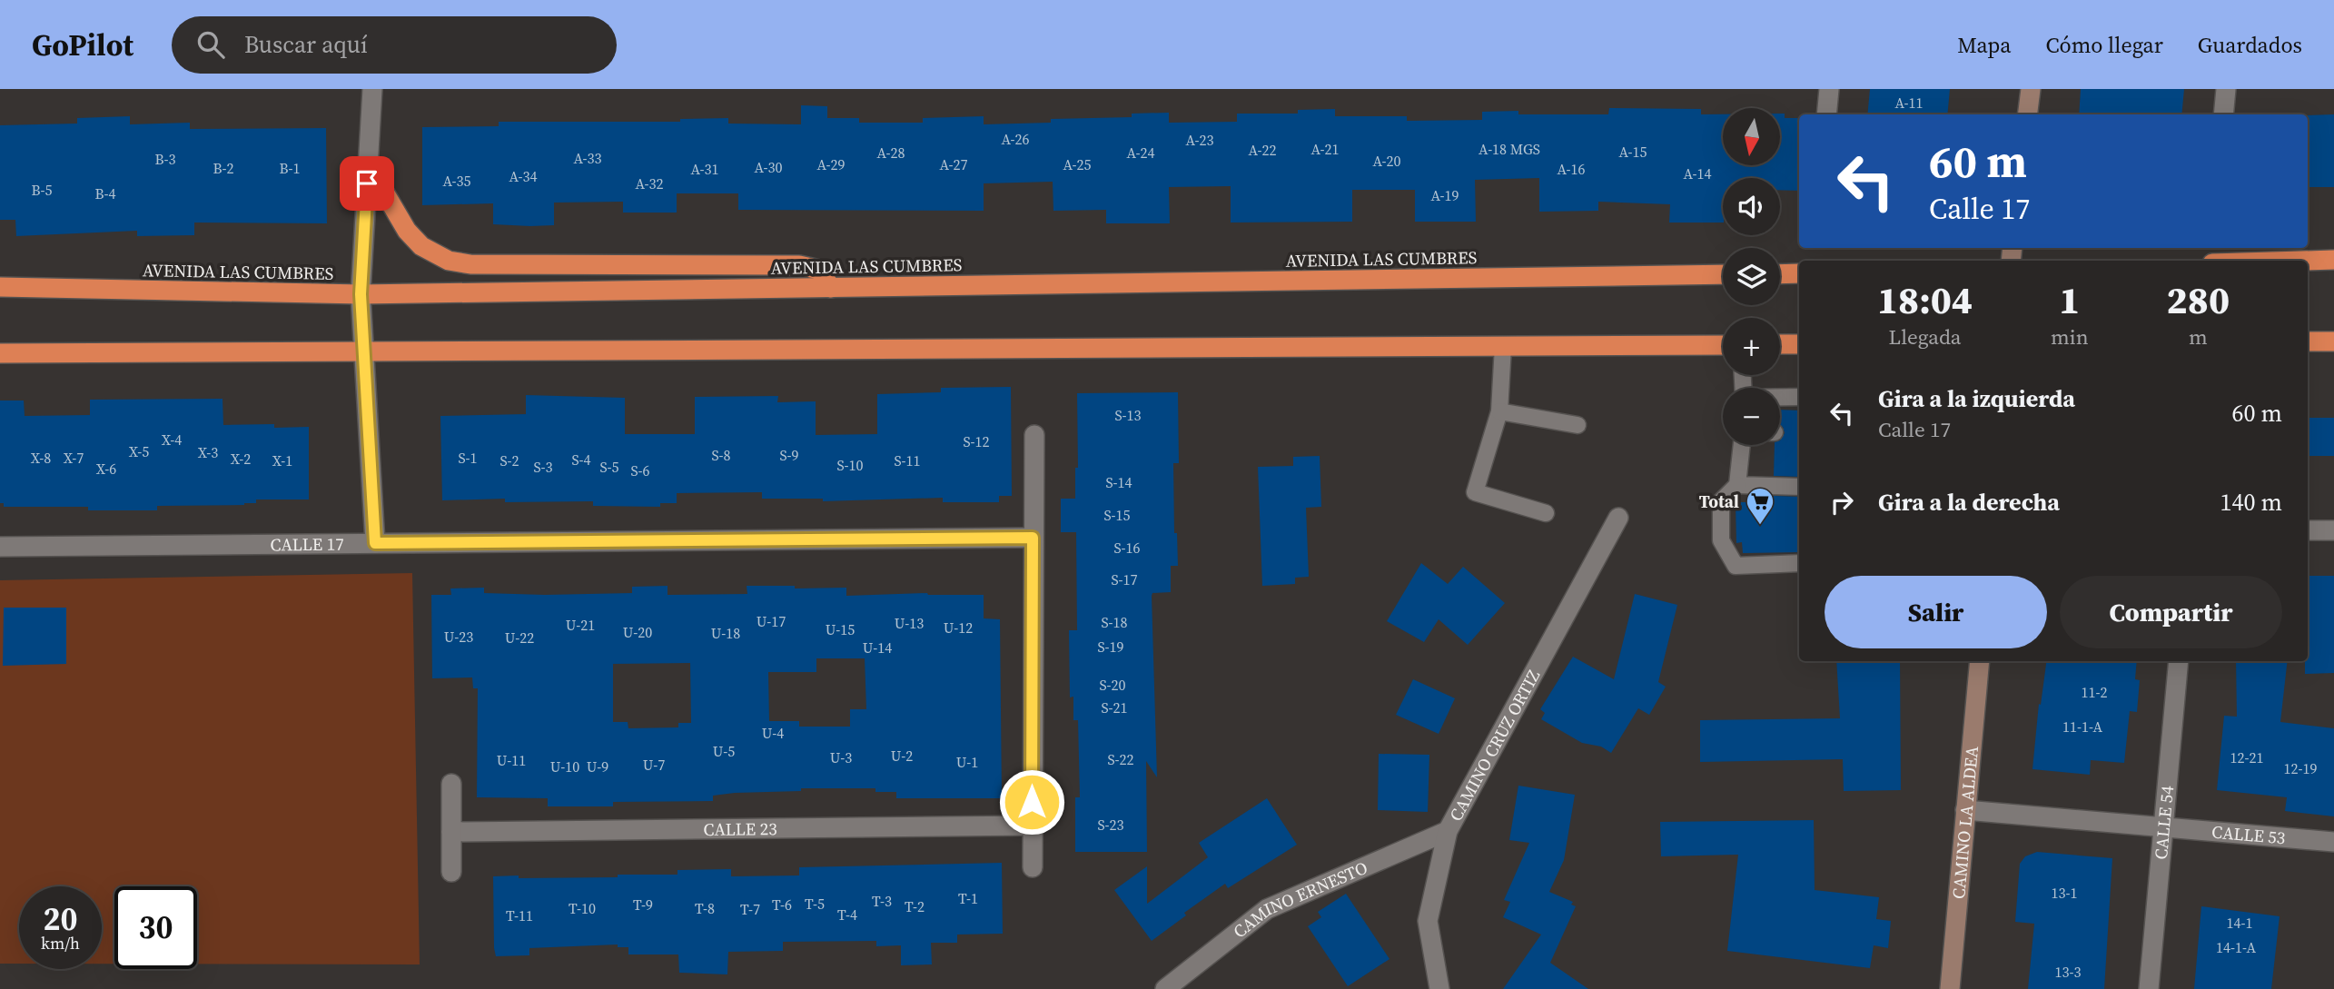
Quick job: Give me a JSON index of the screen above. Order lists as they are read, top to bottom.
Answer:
{
  "streets": {
    "highway": ["AVENIDA LAS CUMBRES"],
    "street": [
      "CALLE 17",
      "CAMINO CRUZ ORTIZ",
      "CAMINO LA ALDEA",
      "CALLE 54",
      "CALLE 23",
      "CALLE 53",
      "CAMINO ERNESTO"
    ]
  },
  "crossings": [
    ["CAMINO CRUZ ORTIZ", "CAMINO ERNESTO"],
    ["CAMINO LA ALDEA", "CALLE 53"],
    ["CALLE 54", "CALLE 53"]
  ],
  "places": {
    "supermarket": ["Total"]
  },
  "house_numbers": [
    "A-11",
    "A-26",
    "A-23",
    "A-21",
    "A-18 MGS",
    "A-22",
    "A-15",
    "A-28",
    "A-24",
    "A-33",
    "B-3",
    "A-20",
    "A-29",
    "A-27",
    "A-25",
    "A-30",
    "B-2",
    "B-1",
    "A-31",
    "A-16",
    "A-14",
    "A-34",
    "A-35",
    "A-32",
    "B-5",
    "B-4",
    "A-19",
    "S-13",
    "X-4",
    "S-12",
    "X-5",
    "X-3",
    "S-8",
    "S-9",
    "X-8",
    "X-7",
    "S-1",
    "X-2",
    "S-4",
    "X-1",
    "S-2",
    "S-11",
    "S-10",
    "S-3",
    "S-5",
    "X-6",
    "S-6",
    "S-14",
    "S-15",
    "S-16",
    "S-17",
    "U-17",
    "S-18",
    "U-13",
    "U-21",
    "U-12",
    "U-15",
    "U-20",
    "U-18",
    "U-23",
    "U-22",
    "S-19",
    "U-14",
    "S-20",
    "11-2",
    "S-21",
    "11-1-A",
    "U-4",
    "U-5",
    "U-2",
    "U-3",
    "12-21",
    "S-22",
    "U-11",
    "U-1",
    "U-7",
    "U-10",
    "U-9",
    "12-19",
    "S-23",
    "13-1",
    "T-1",
    "T-3",
    "T-5",
    "T-9",
    "T-6",
    "T-2",
    "T-10",
    "T-8",
    "T-7",
    "T-4",
    "T-11",
    "14-1",
    "14-1-A",
    "13-3"
  ],
  "north": "bottom",
  "page": {
    "header": "GoPilot",
    "search": "Buscar aquí",
    "nav": ["Mapa", "Cómo llegar", "Guardados"],
    "map_buttons": ["+", "−"],
    "turn": ["60 m", "Calle 17"],
    "eta": [
      "18:04",
      "Llegada",
      "1",
      "min",
      "280",
      "m"
    ],
    "list": [
      {
        "name": "Gira a la izquierda",
        "note": "Calle 17",
        "value": "60 m"
      },
      {
        "name": "Gira a la derecha",
        "value": "140 m"
      }
    ],
    "buttons": ["Salir", "Compartir"],
    "speed": "20 km/h",
    "limit": "30"
  }
}
